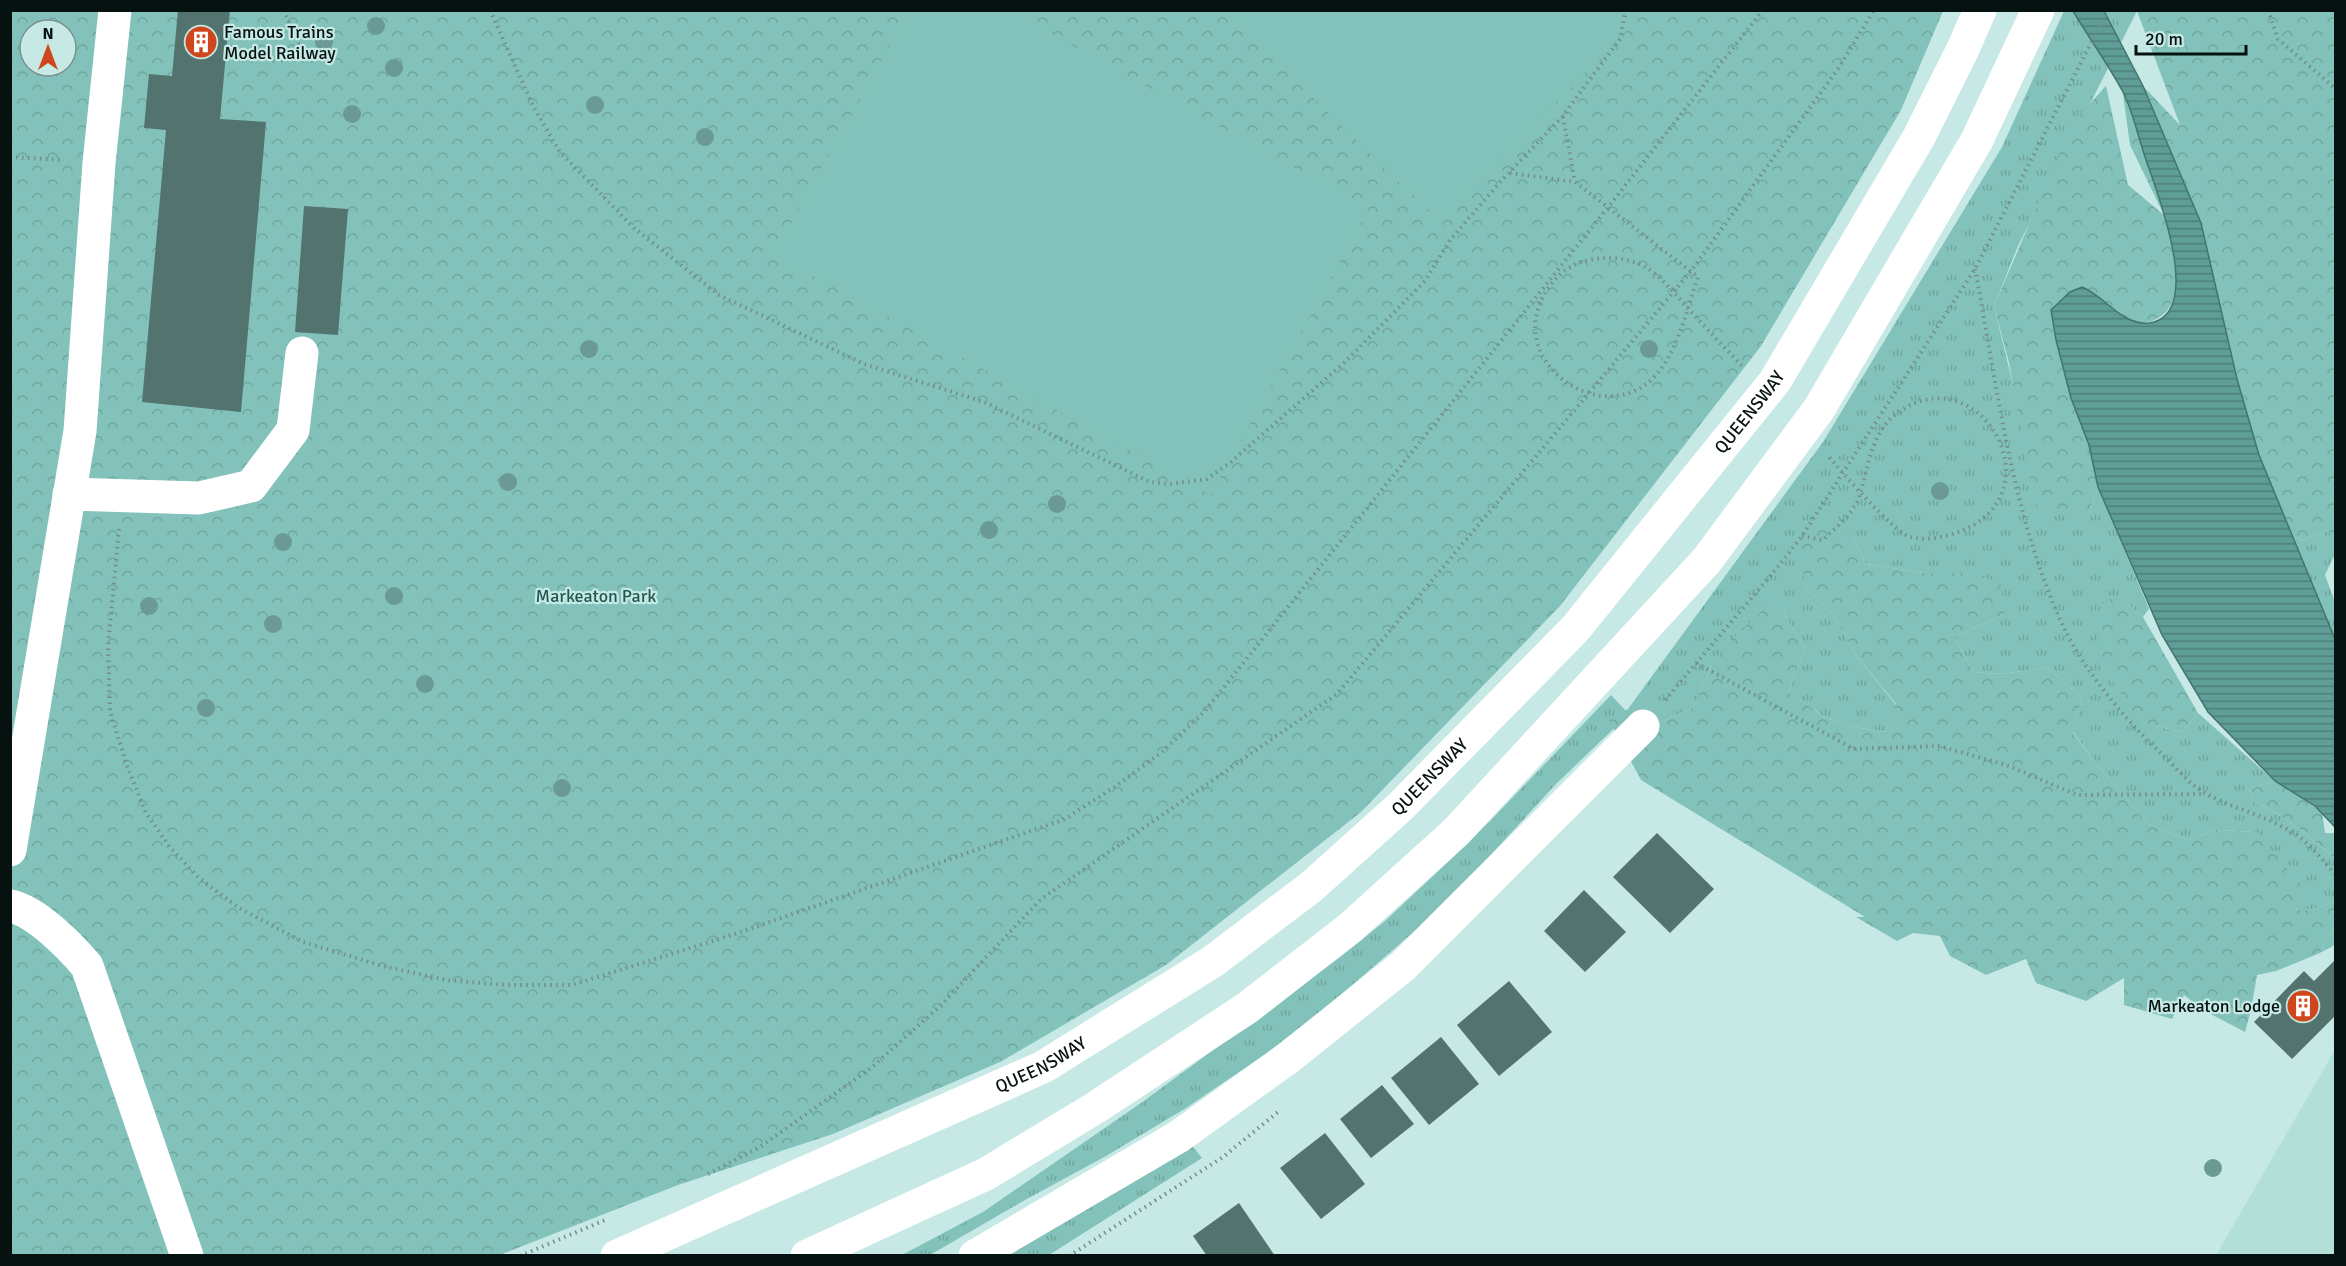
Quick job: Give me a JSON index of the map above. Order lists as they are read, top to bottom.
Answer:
{
  "streets": {
    "main road": ["QUEENSWAY"]
  },
  "parks": ["Markeaton Park"],
  "places": {
    "building": ["Famous Trains Model Railway", "Markeaton Lodge"]
  },
  "scale_bar": "20 m",
  "north": "top"
}
